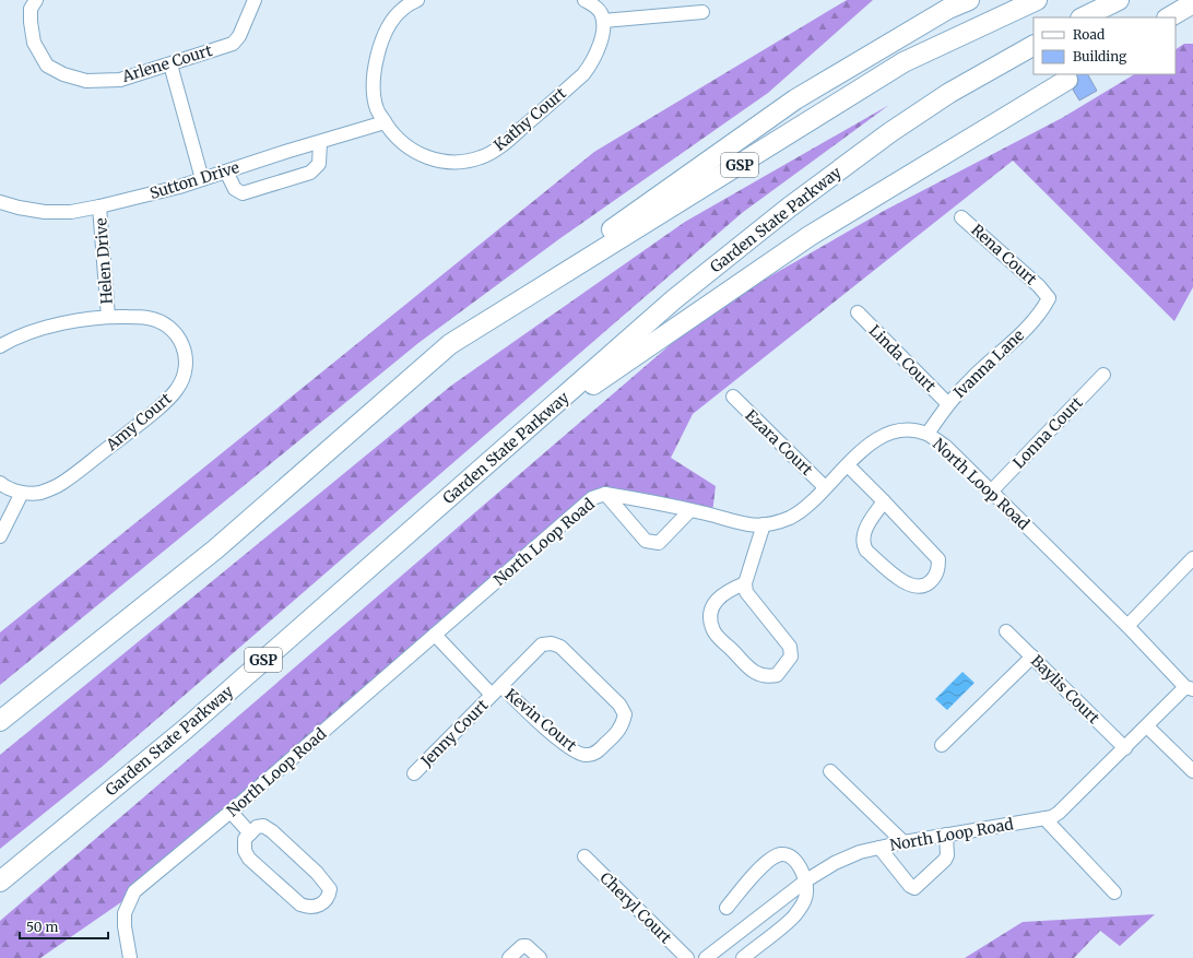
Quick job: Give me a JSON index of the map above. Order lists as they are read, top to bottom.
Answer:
{
  "streets": {
    "highway": ["GSP", "Garden State Parkway"],
    "street": [
      "Arlene Court",
      "Kathy Court",
      "Sutton Drive",
      "Rena Court",
      "Helen Drive",
      "Linda Court",
      "Ivanna Lane",
      "Amy Court",
      "Lonna Court",
      "Ezara Court",
      "North Loop Road",
      "Baylis Court",
      "Kevin Court",
      "Jenny Court",
      "Cheryl Court"
    ]
  },
  "crossings": [
    ["Kathy Court", "Sutton Drive"],
    ["Sutton Drive", "Helen Drive"],
    ["Rena Court", "Ivanna Lane"],
    ["Helen Drive", "Amy Court"],
    ["Linda Court", "Ivanna Lane"],
    ["Ivanna Lane", "North Loop Road"],
    ["Lonna Court", "North Loop Road"],
    ["Ezara Court", "North Loop Road"],
    ["North Loop Road", "Baylis Court"],
    ["North Loop Road", "Jenny Court"],
    ["Kevin Court", "Jenny Court"]
  ],
  "legend": ["Road", "Building"],
  "scale_bar": "50 m"
}
